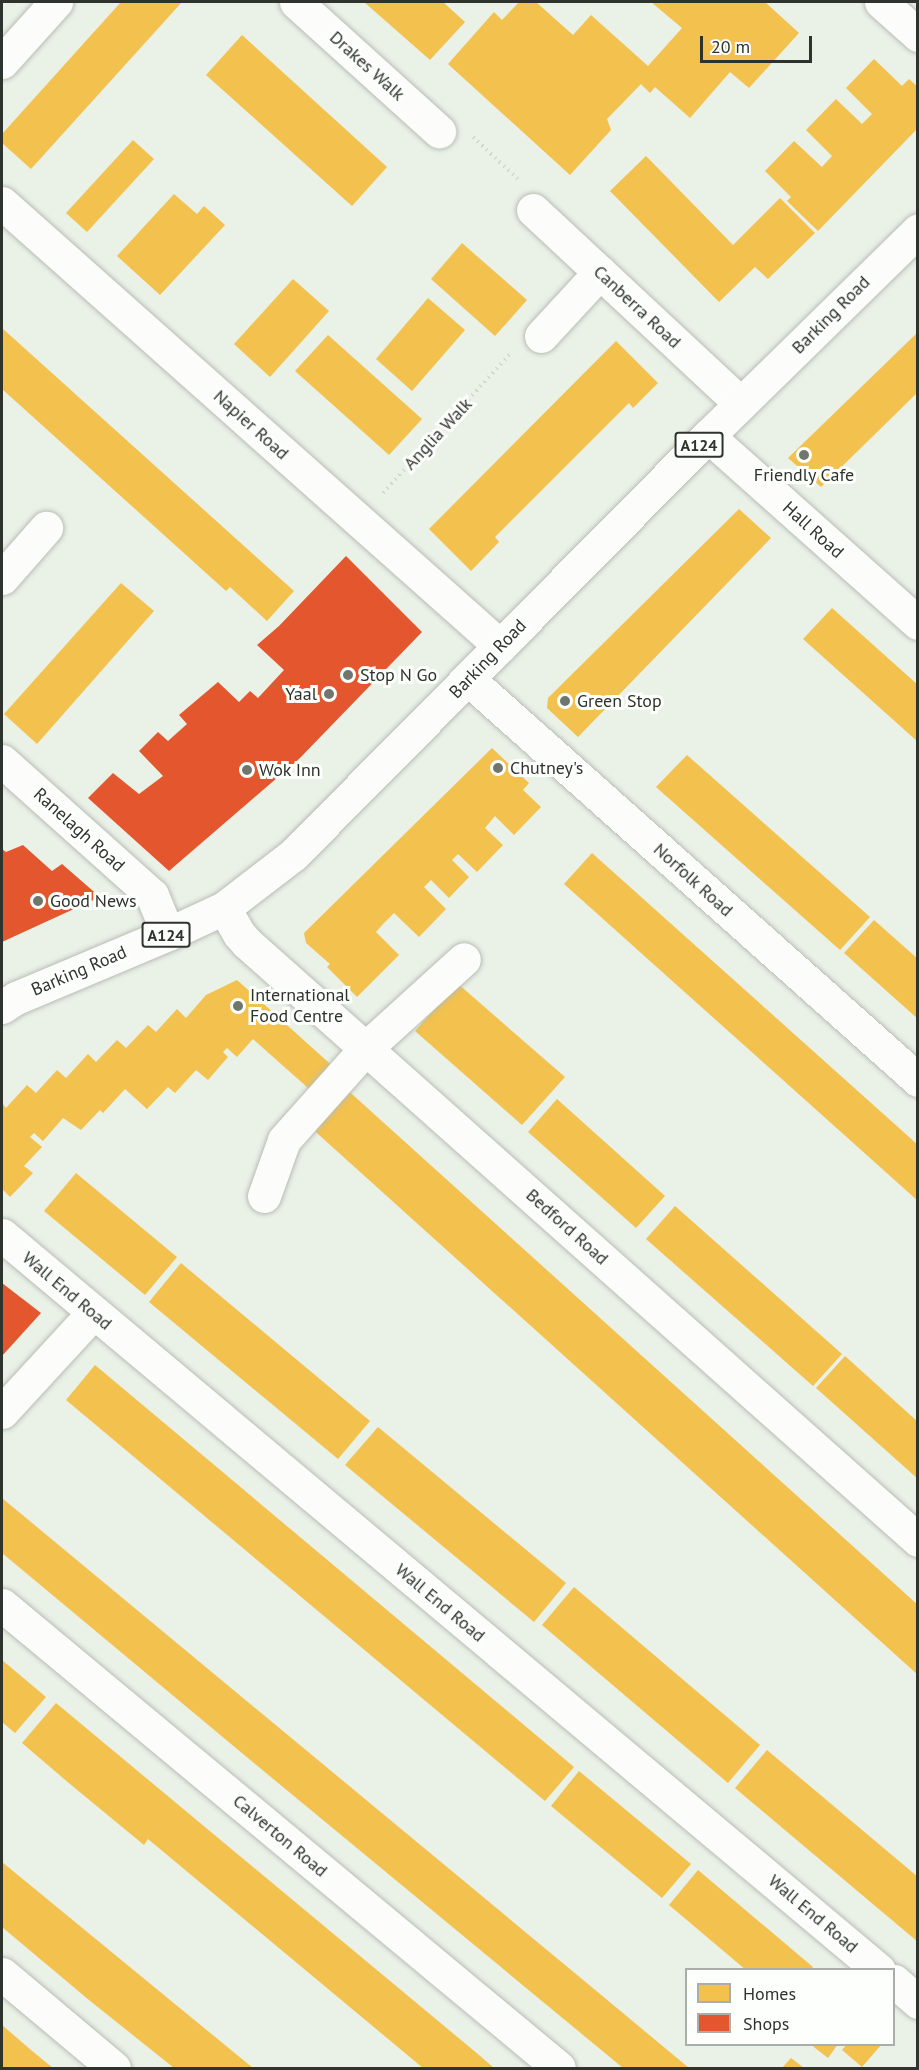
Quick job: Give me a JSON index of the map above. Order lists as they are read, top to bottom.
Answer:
{
  "streets": {
    "street": [
      "Drakes Walk",
      "Canberra Road",
      "Barking Road",
      "Napier Road",
      "A124",
      "Hall Road",
      "Ranelagh Road",
      "Norfolk Road",
      "Bedford Road",
      "Wall End Road",
      "Calverton Road"
    ],
    "path": ["Anglia Walk"]
  },
  "crossings": [
    ["Canberra Road", "Barking Road"],
    ["Barking Road", "Napier Road"],
    ["Barking Road", "Hall Road"],
    ["Barking Road", "Ranelagh Road"],
    ["Barking Road", "Norfolk Road"],
    ["Barking Road", "Bedford Road"],
    ["Napier Road", "Anglia Walk"]
  ],
  "places": [
    "Friendly Cafe",
    "Stop N Go",
    "Yaal",
    "Green Stop",
    "Chutney's",
    "Wok Inn",
    "Good News",
    "International Food Centre"
  ],
  "legend": ["Homes", "Shops"],
  "scale_bar": "20 m"
}
